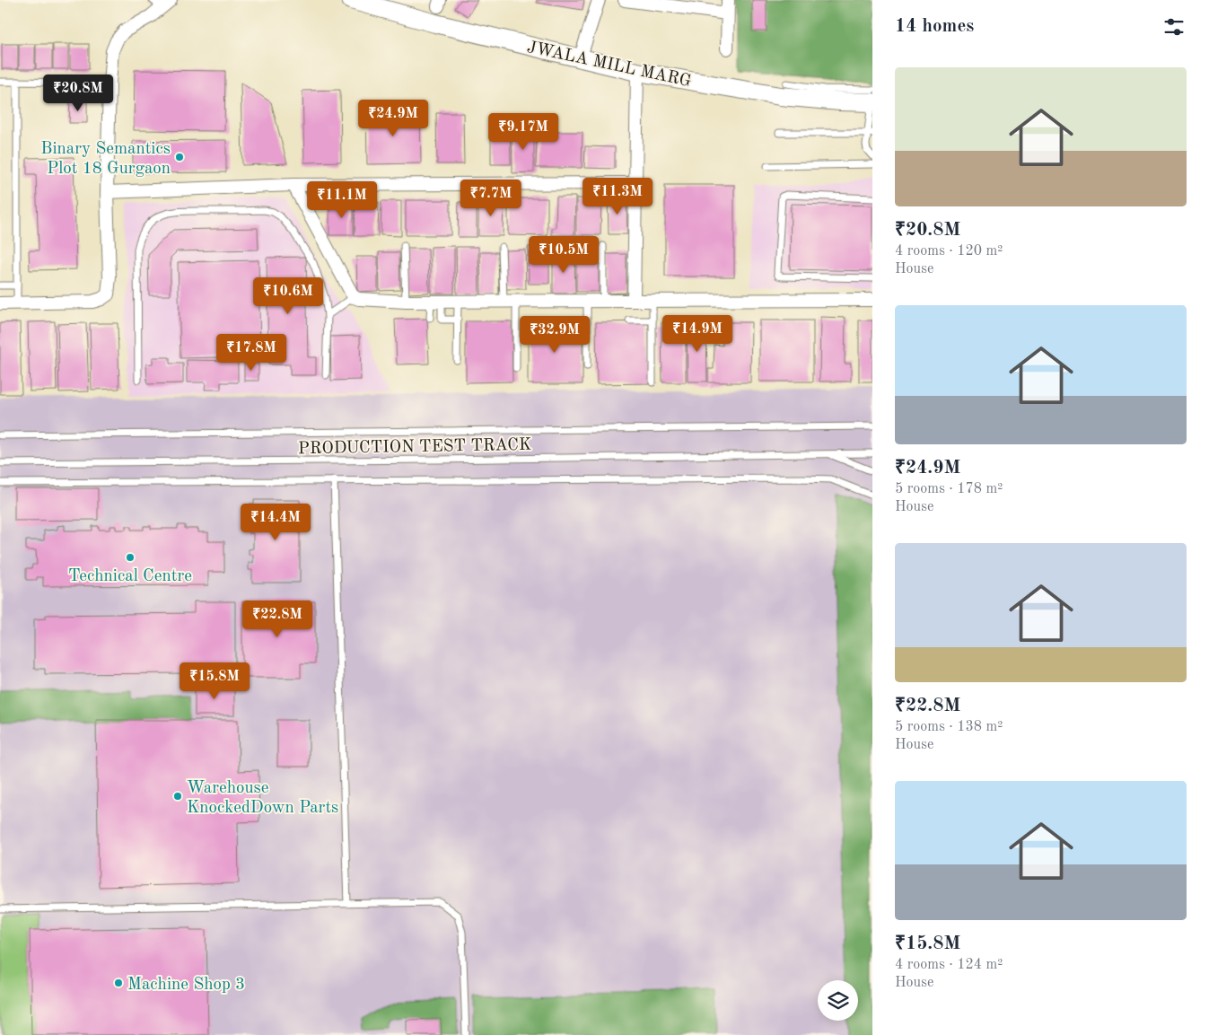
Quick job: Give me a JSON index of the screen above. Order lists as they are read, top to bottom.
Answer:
{
  "streets": {
    "street": ["JWALA MILL MARG"],
    "lane": ["PRODUCTION TEST TRACK"]
  },
  "places": [
    "Binary Semantics Plot 18 Gurgaon",
    "Technical Centre",
    "Warehouse KnockedDown Parts",
    "Machine Shop 3"
  ],
  "page": {
    "heading": "14 homes",
    "list": [
      {
        "name": "₹20.8M",
        "note": "4 rooms · 120 m² · House"
      },
      {
        "name": "₹24.9M",
        "note": "5 rooms · 178 m² · House"
      },
      {
        "name": "₹22.8M",
        "note": "5 rooms · 138 m² · House"
      },
      {
        "name": "₹15.8M",
        "note": "4 rooms · 124 m² · House"
      }
    ],
    "price": [
      "₹20.8M",
      "₹24.9M",
      "₹9.17M",
      "₹11.3M",
      "₹7.7M",
      "₹11.1M",
      "₹10.5M",
      "₹10.6M",
      "₹14.9M",
      "₹32.9M",
      "₹17.8M",
      "₹14.4M",
      "₹22.8M",
      "₹15.8M"
    ]
  }
}
